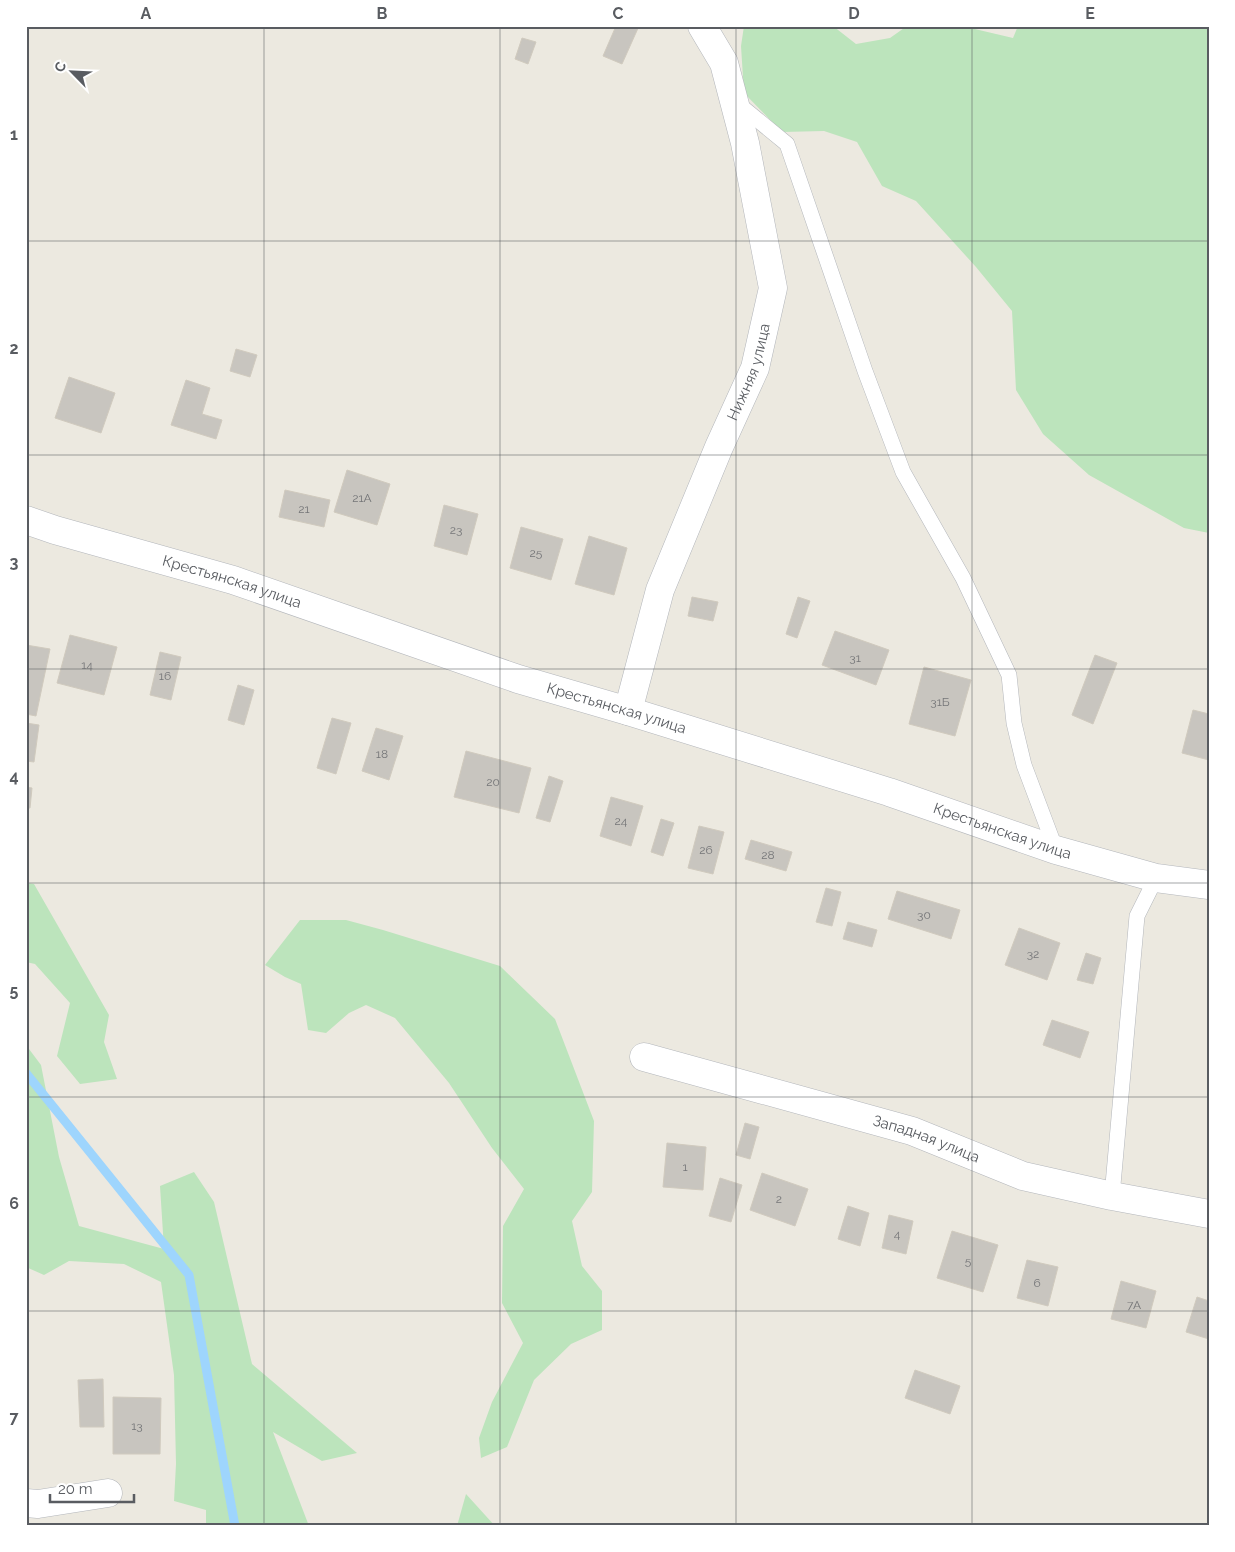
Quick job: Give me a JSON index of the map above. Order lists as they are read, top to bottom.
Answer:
{
  "streets": {
    "street": ["Нижняя улица", "Крестьянская улица", "Западная улица"]
  },
  "crossings": [
    ["Нижняя улица", "Крестьянская улица"]
  ],
  "house_numbers": [
    "21А",
    "21",
    "23",
    "25",
    "31",
    "14",
    "16",
    "31Б",
    "18",
    "20",
    "24",
    "26",
    "28",
    "30",
    "32",
    "1",
    "2",
    "4",
    "5",
    "6",
    "7А",
    "13"
  ],
  "scale_bar": "20 m",
  "north": "top left",
  "grid": {
    "columns": [
      "A",
      "B",
      "C",
      "D",
      "E"
    ],
    "rows": [
      "1",
      "2",
      "3",
      "4",
      "5",
      "6",
      "7"
    ]
  }
}
